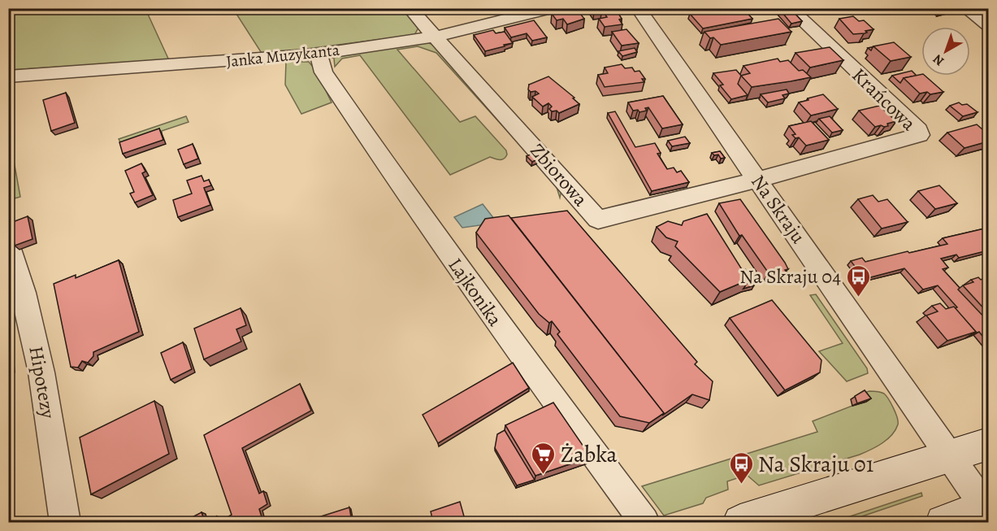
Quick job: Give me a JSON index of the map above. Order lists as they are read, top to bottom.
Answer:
{
  "streets": {
    "street": [
      "Janka Muzykanta",
      "Krańcowa",
      "Zbiorowa",
      "Na Skraju",
      "Lajkonika",
      "Hipotezy"
    ]
  },
  "crossings": [
    ["Janka Muzykanta", "Zbiorowa"],
    ["Janka Muzykanta", "Lajkonika"],
    ["Krańcowa", "Zbiorowa"],
    ["Krańcowa", "Na Skraju"],
    ["Zbiorowa", "Na Skraju"]
  ],
  "places": {
    "bus stop": ["Na Skraju 04", "Na Skraju 01"],
    "supermarket": ["Żabka"]
  },
  "north": "bottom left"
}
